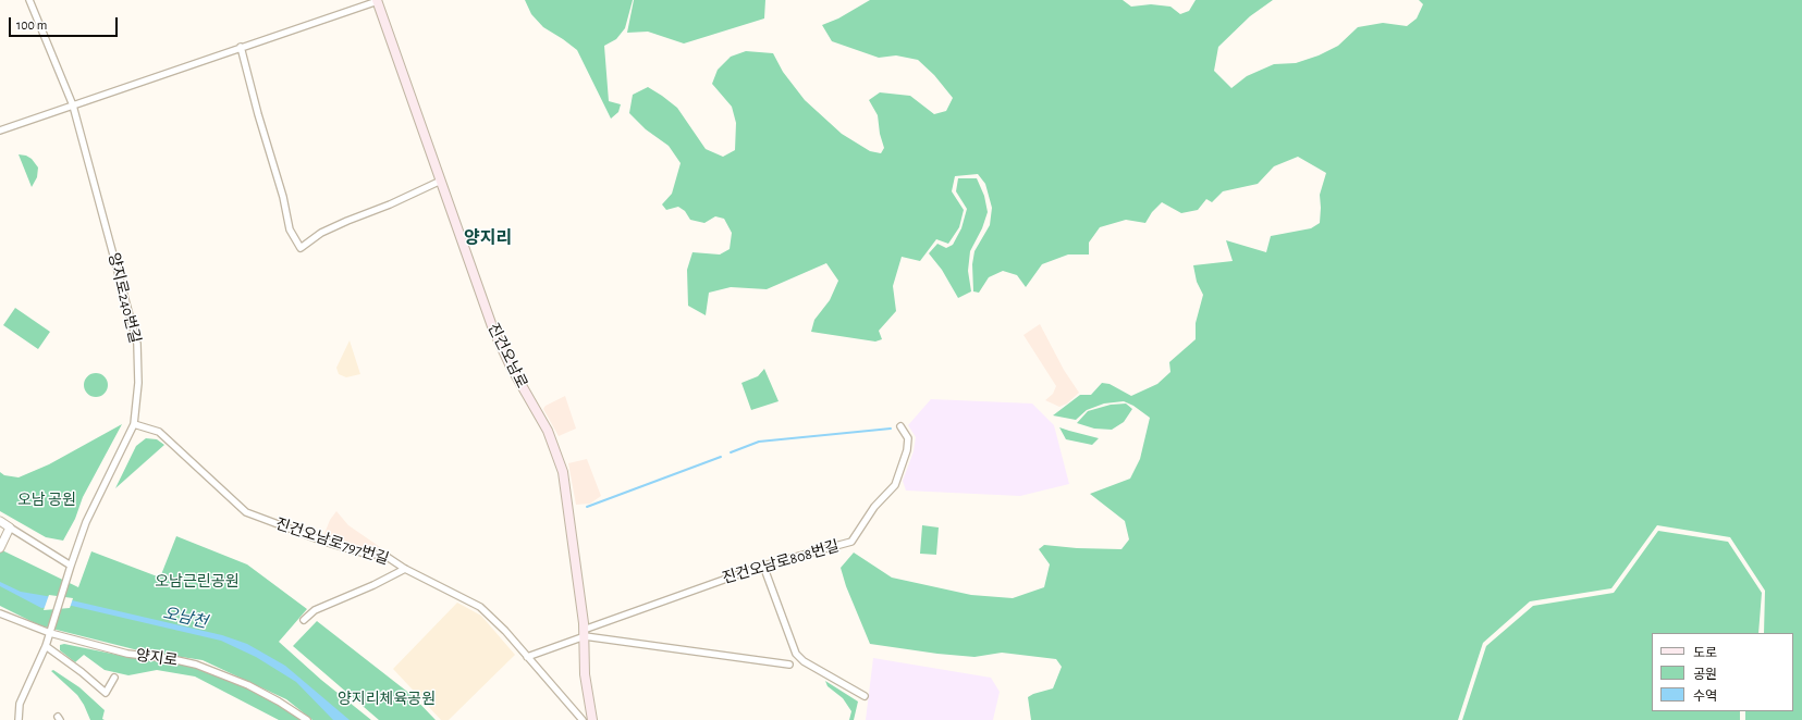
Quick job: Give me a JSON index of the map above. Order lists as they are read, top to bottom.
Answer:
{
  "streets": {
    "main road": ["진건오남로"],
    "street": [
      "양지로240번길",
      "진건오남로797번길",
      "진건오남로808번길",
      "양지로"
    ]
  },
  "crossings": [
    ["양지로240번길", "진건오남로797번길"],
    ["양지로240번길", "양지로"],
    ["진건오남로", "진건오남로808번길"],
    ["진건오남로797번길", "진건오남로808번길"]
  ],
  "districts": ["양지리"],
  "water": ["오남천"],
  "parks": ["오남 공원", "오남근린공원", "양지리체육공원"],
  "legend": ["도로", "공원", "수역"],
  "scale_bar": "100 m"
}
